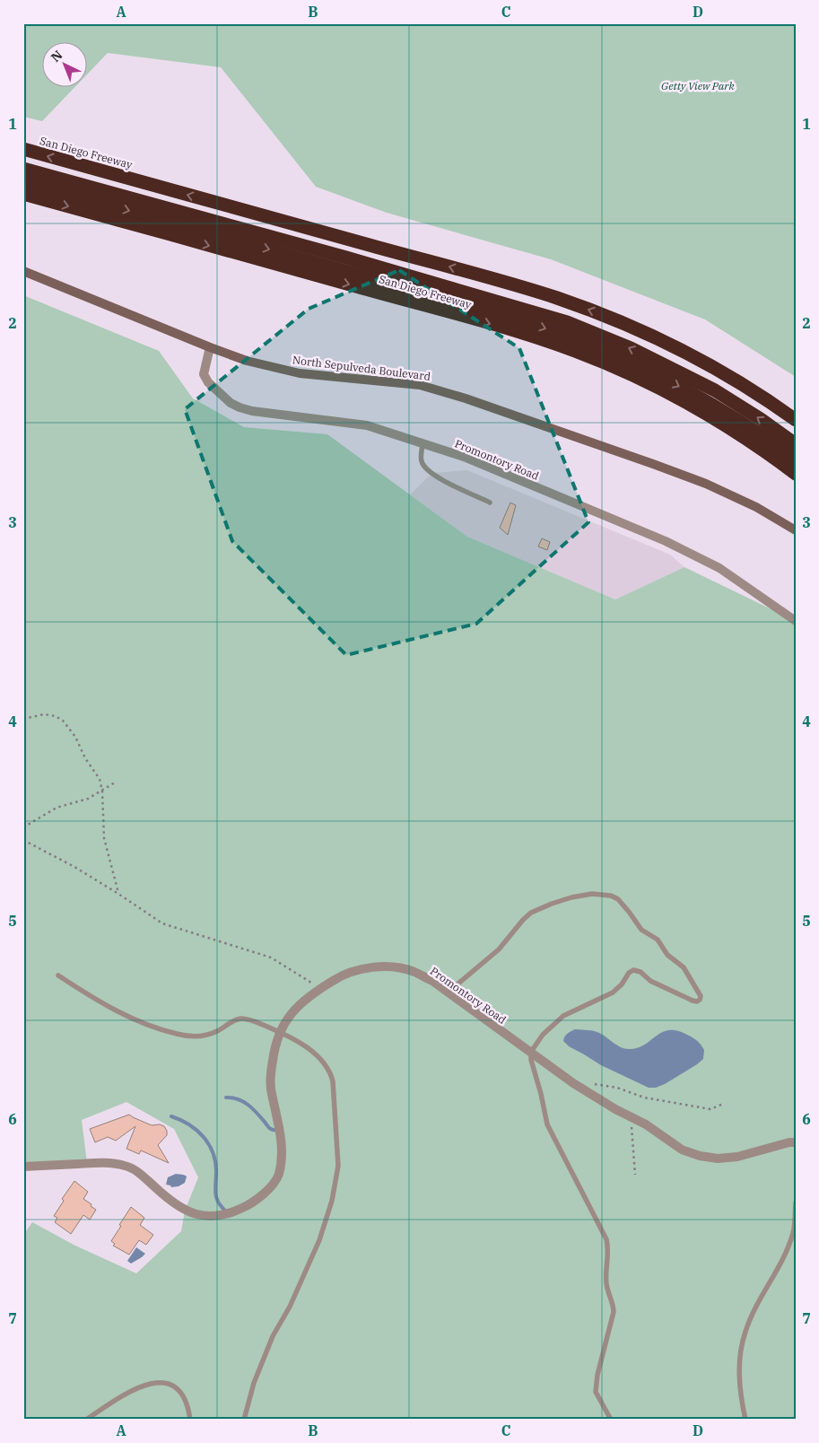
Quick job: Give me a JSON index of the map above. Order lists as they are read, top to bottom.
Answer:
{
  "streets": {
    "highway": ["San Diego Freeway"],
    "main road": ["North Sepulveda Boulevard"],
    "street": ["Promontory Road"]
  },
  "crossings": [
    ["North Sepulveda Boulevard", "Promontory Road"]
  ],
  "parks": ["Getty View Park"],
  "north": "top left",
  "grid": {
    "columns": [
      "A",
      "B",
      "C",
      "D"
    ],
    "rows": [
      "1",
      "2",
      "3",
      "4",
      "5",
      "6",
      "7"
    ]
  }
}
